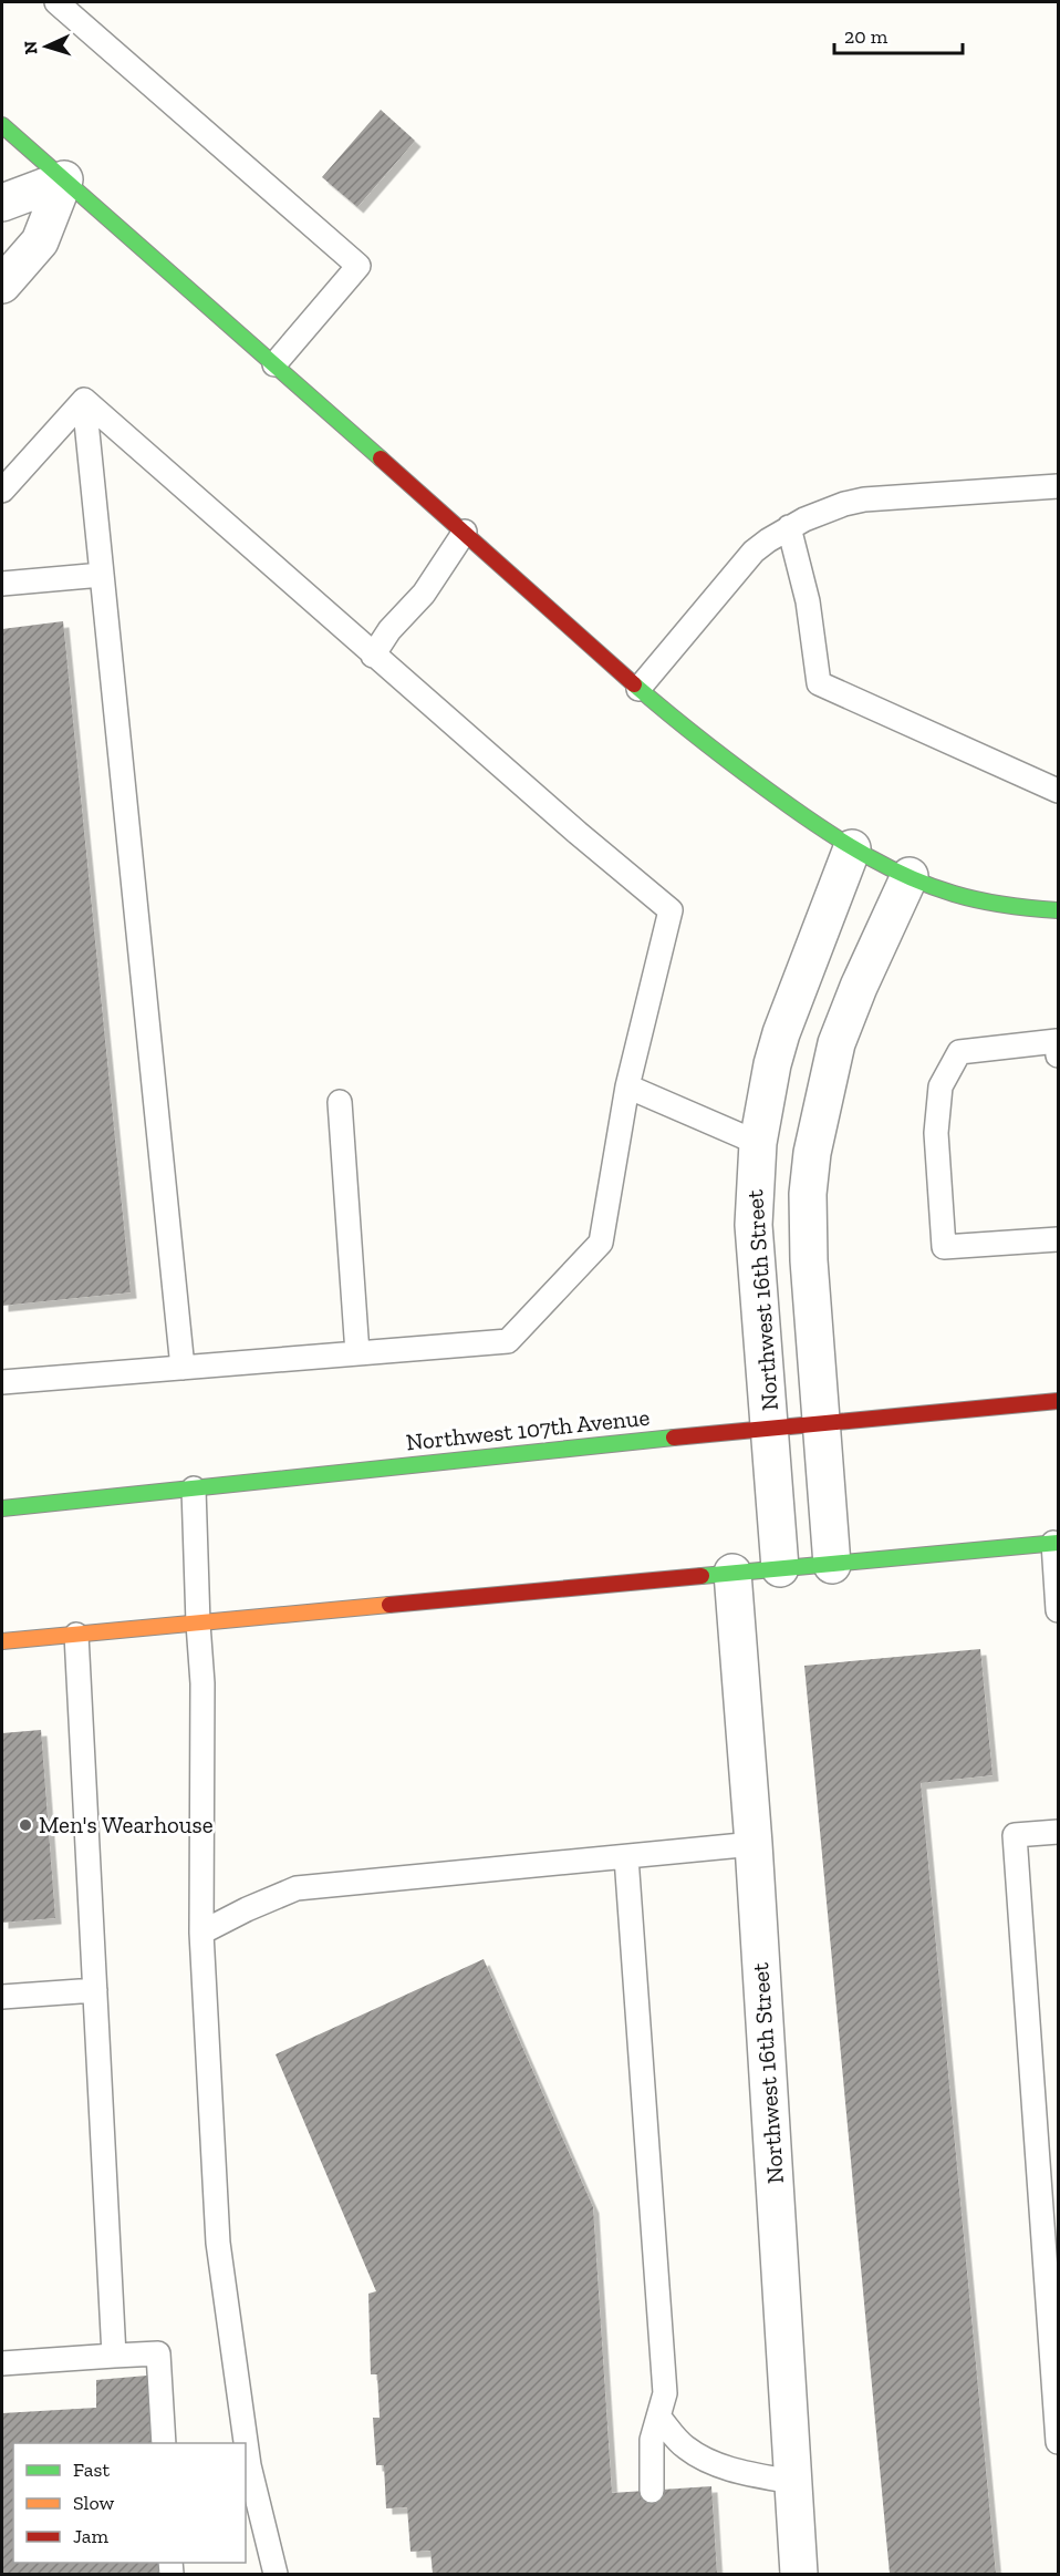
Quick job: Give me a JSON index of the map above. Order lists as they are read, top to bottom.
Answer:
{
  "streets": {
    "main road": ["Northwest 107th Avenue"],
    "street": ["Northwest 16th Street"]
  },
  "crossings": [
    ["Northwest 16th Street", "Northwest 107th Avenue"]
  ],
  "places": ["Men's Wearhouse"],
  "legend": ["Fast", "Slow", "Jam"],
  "scale_bar": "20 m",
  "north": "left"
}
